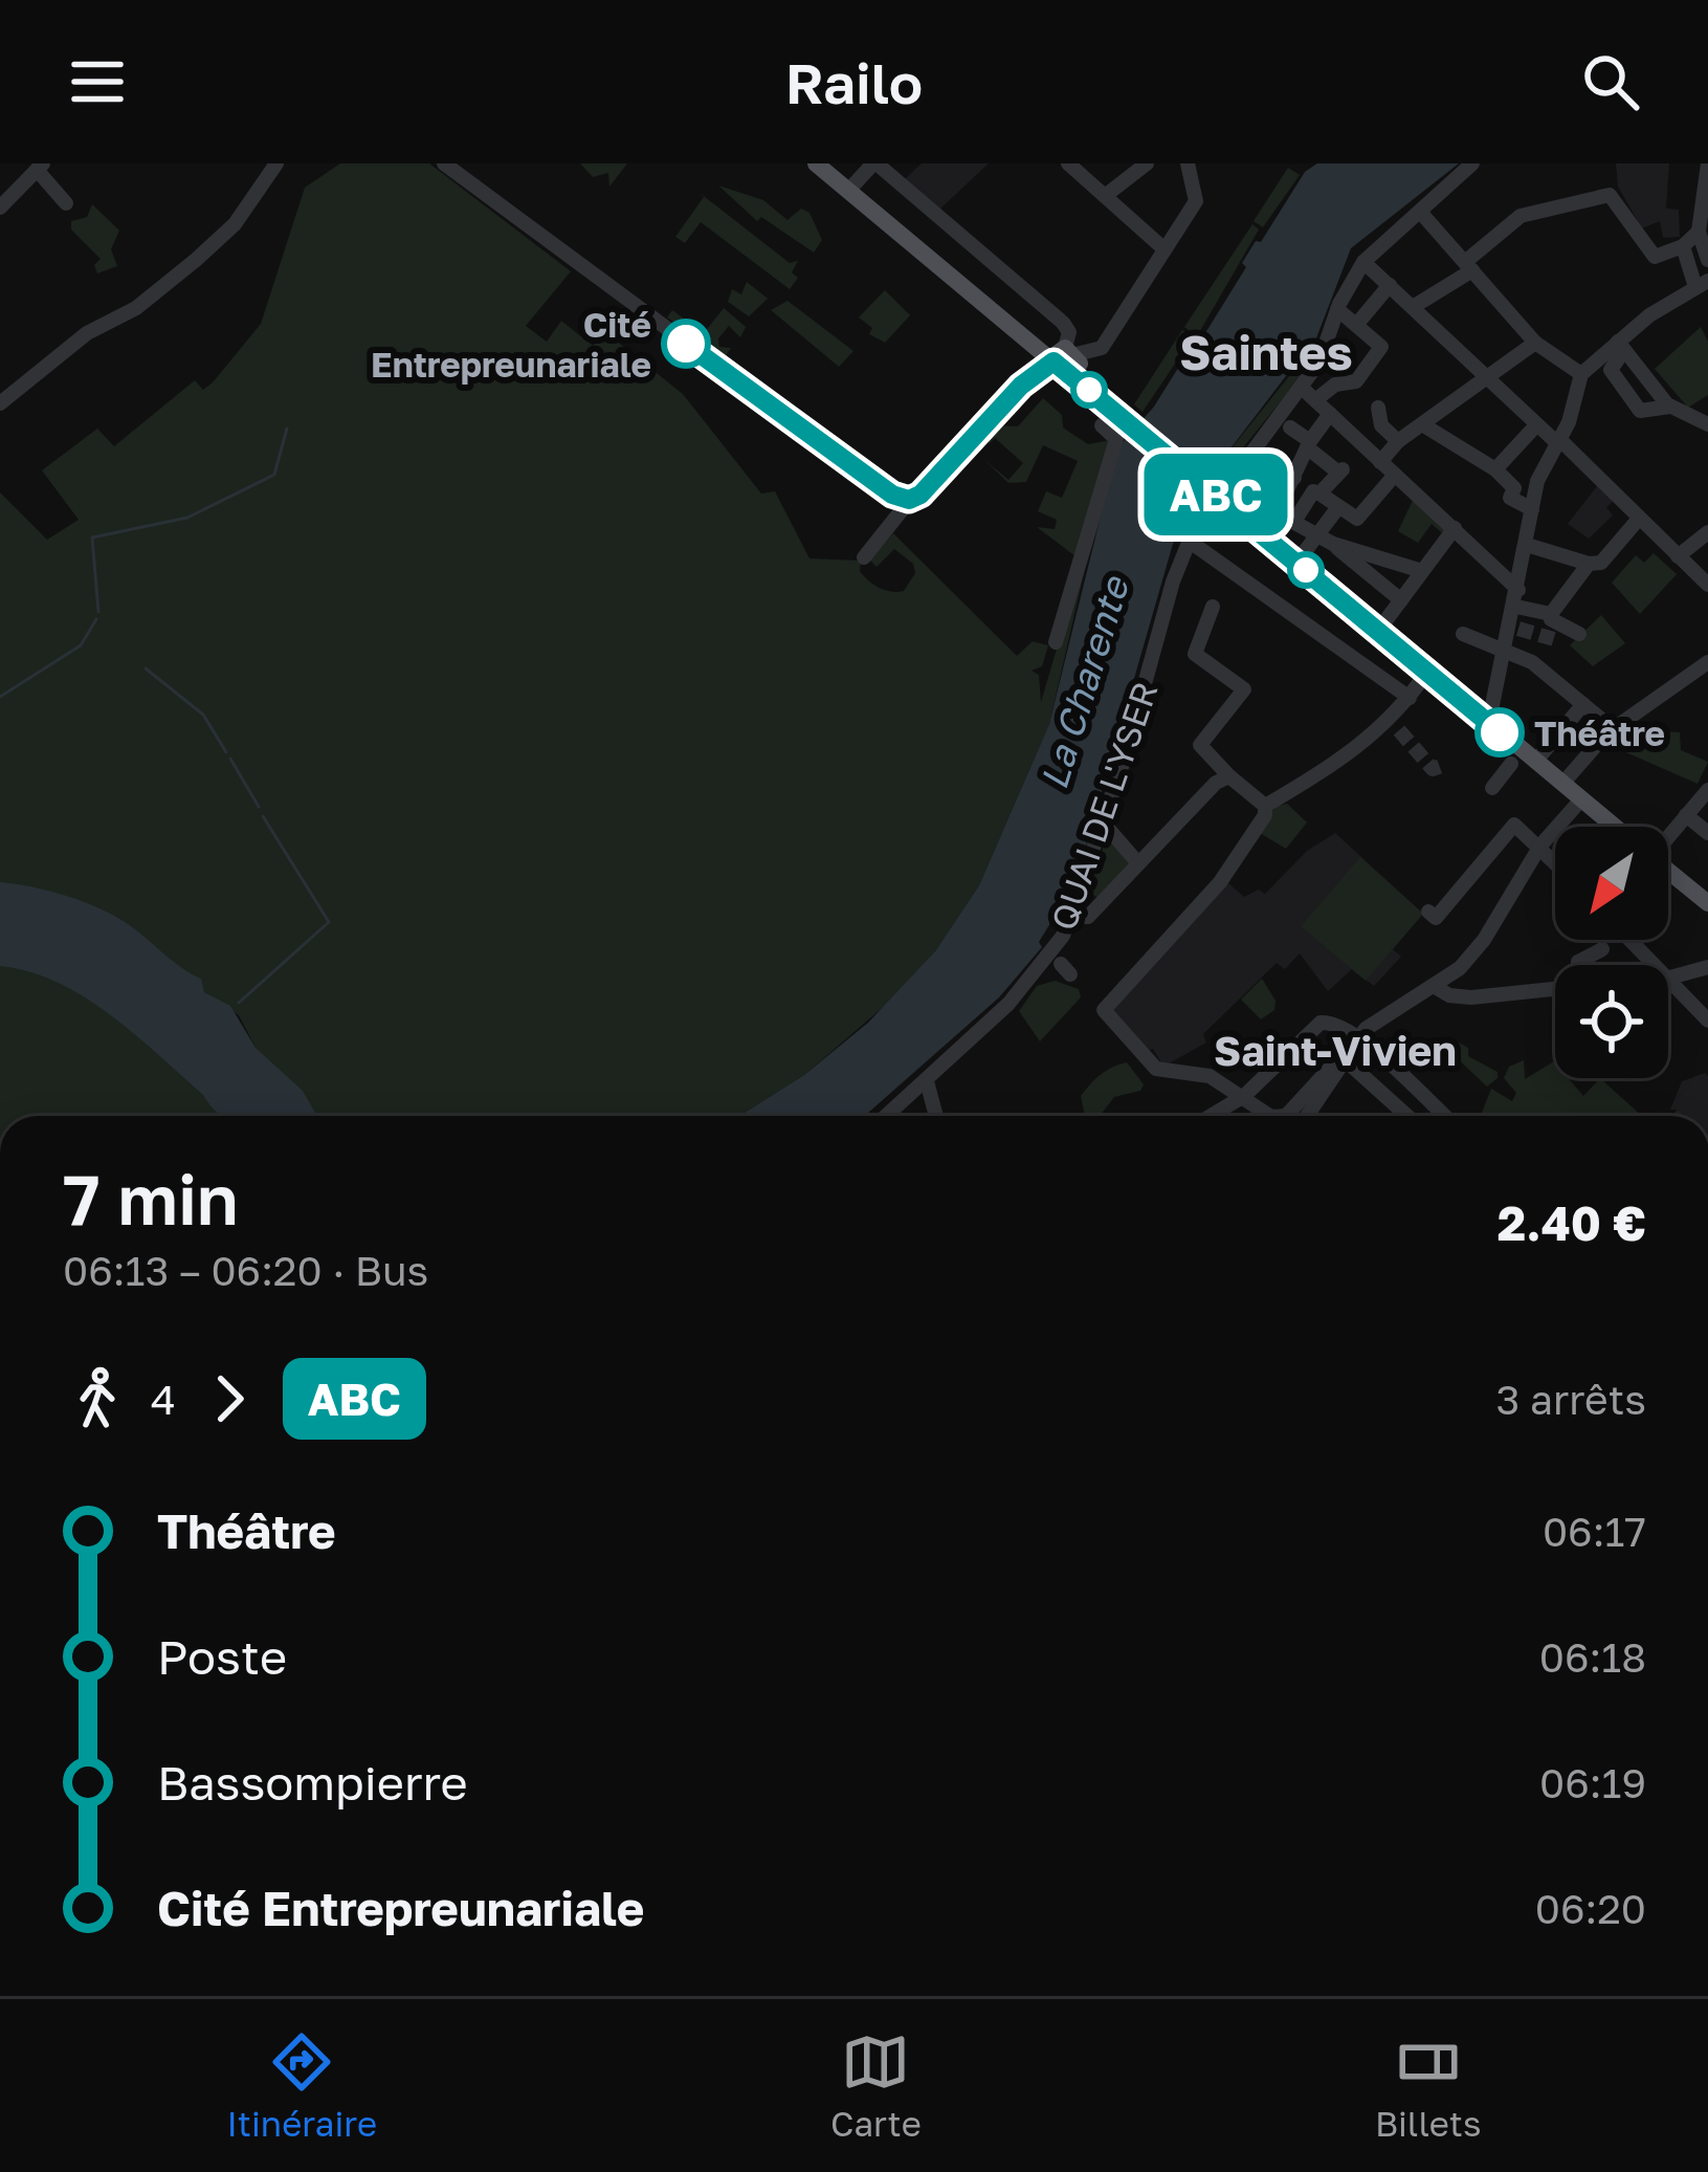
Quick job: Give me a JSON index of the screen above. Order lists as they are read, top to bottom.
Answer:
{
  "streets": {
    "street": ["QUAI DE L'YSER"]
  },
  "districts": ["Saintes", "Saint-Vivien"],
  "water": ["La Charente"],
  "places": ["Cité Entrepreunariale", "Théâtre"],
  "lines": ["bus line ABC"],
  "north": "bottom left",
  "page": {
    "header": "Railo",
    "on_map": "ABC",
    "heading": ["7 min", "06:13 – 06:20 · Bus", "2.40 €"],
    "legs": ["4", "ABC", "3 arrêts"],
    "list": [
      {
        "name": "Théâtre",
        "value": "06:17"
      },
      {
        "name": "Poste",
        "value": "06:18"
      },
      {
        "name": "Bassompierre",
        "value": "06:19"
      },
      {
        "name": "Cité Entrepreunariale",
        "value": "06:20"
      }
    ],
    "tabs": ["Itinéraire", "Carte", "Billets"]
  }
}
